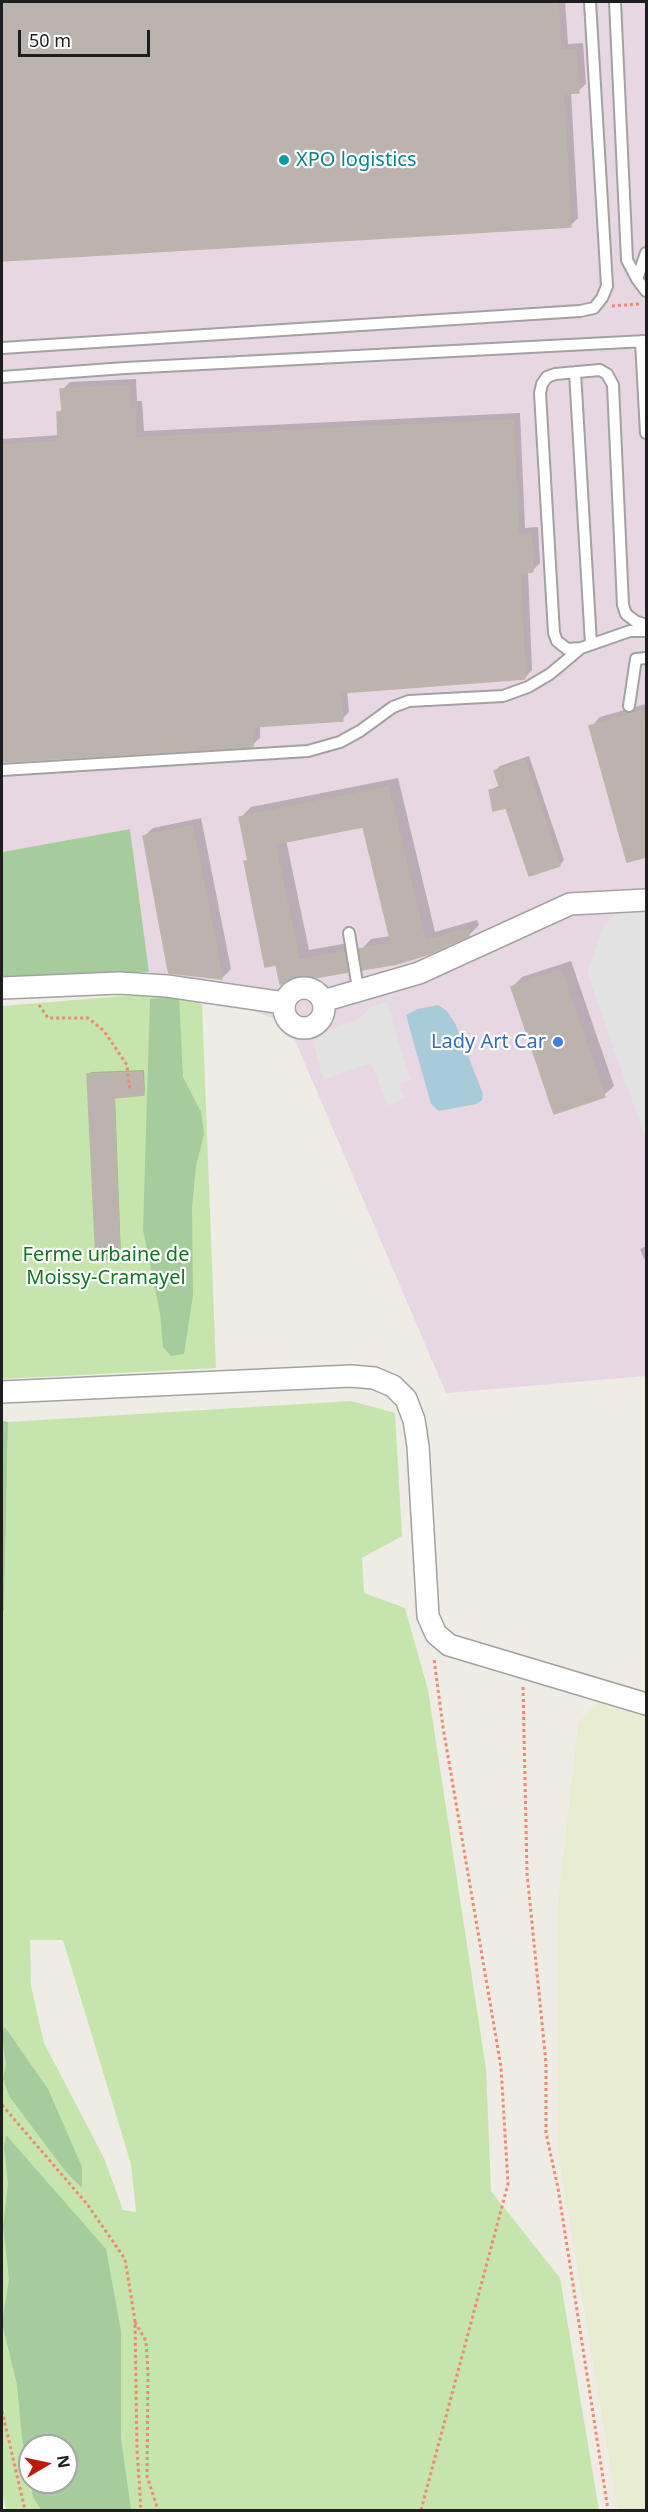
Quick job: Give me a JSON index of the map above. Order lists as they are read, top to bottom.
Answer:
{
  "parks": ["Ferme urbaine de Moissy-Cramayel"],
  "places": ["XPO logistics", "Lady Art Car"],
  "scale_bar": "50 m",
  "north": "right"
}
